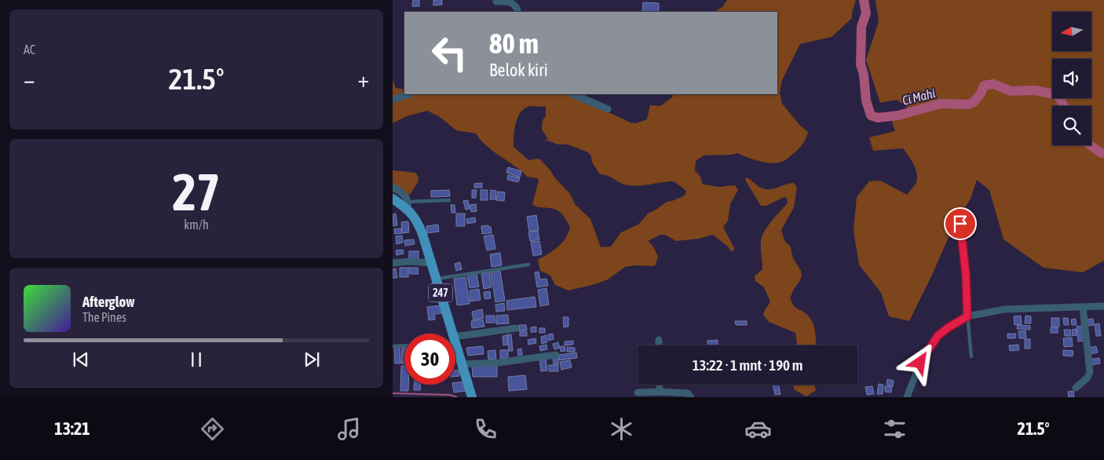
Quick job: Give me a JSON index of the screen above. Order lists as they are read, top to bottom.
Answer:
{
  "streets": {
    "main road": ["247"]
  },
  "water": ["Ci Mahi"],
  "north": "left",
  "page": {
    "tile": [
      "AC",
      ["27", "km/h"]
    ],
    "turn": ["80 m", "Belok kiri"],
    "heat": ["−", "21.5°", "+"],
    "song": ["Afterglow", "The Pines"],
    "limit": "30",
    "trip": "13:22 · 1 mnt · 190 m",
    "tabs": ["13:21", "21.5°"]
  }
}
